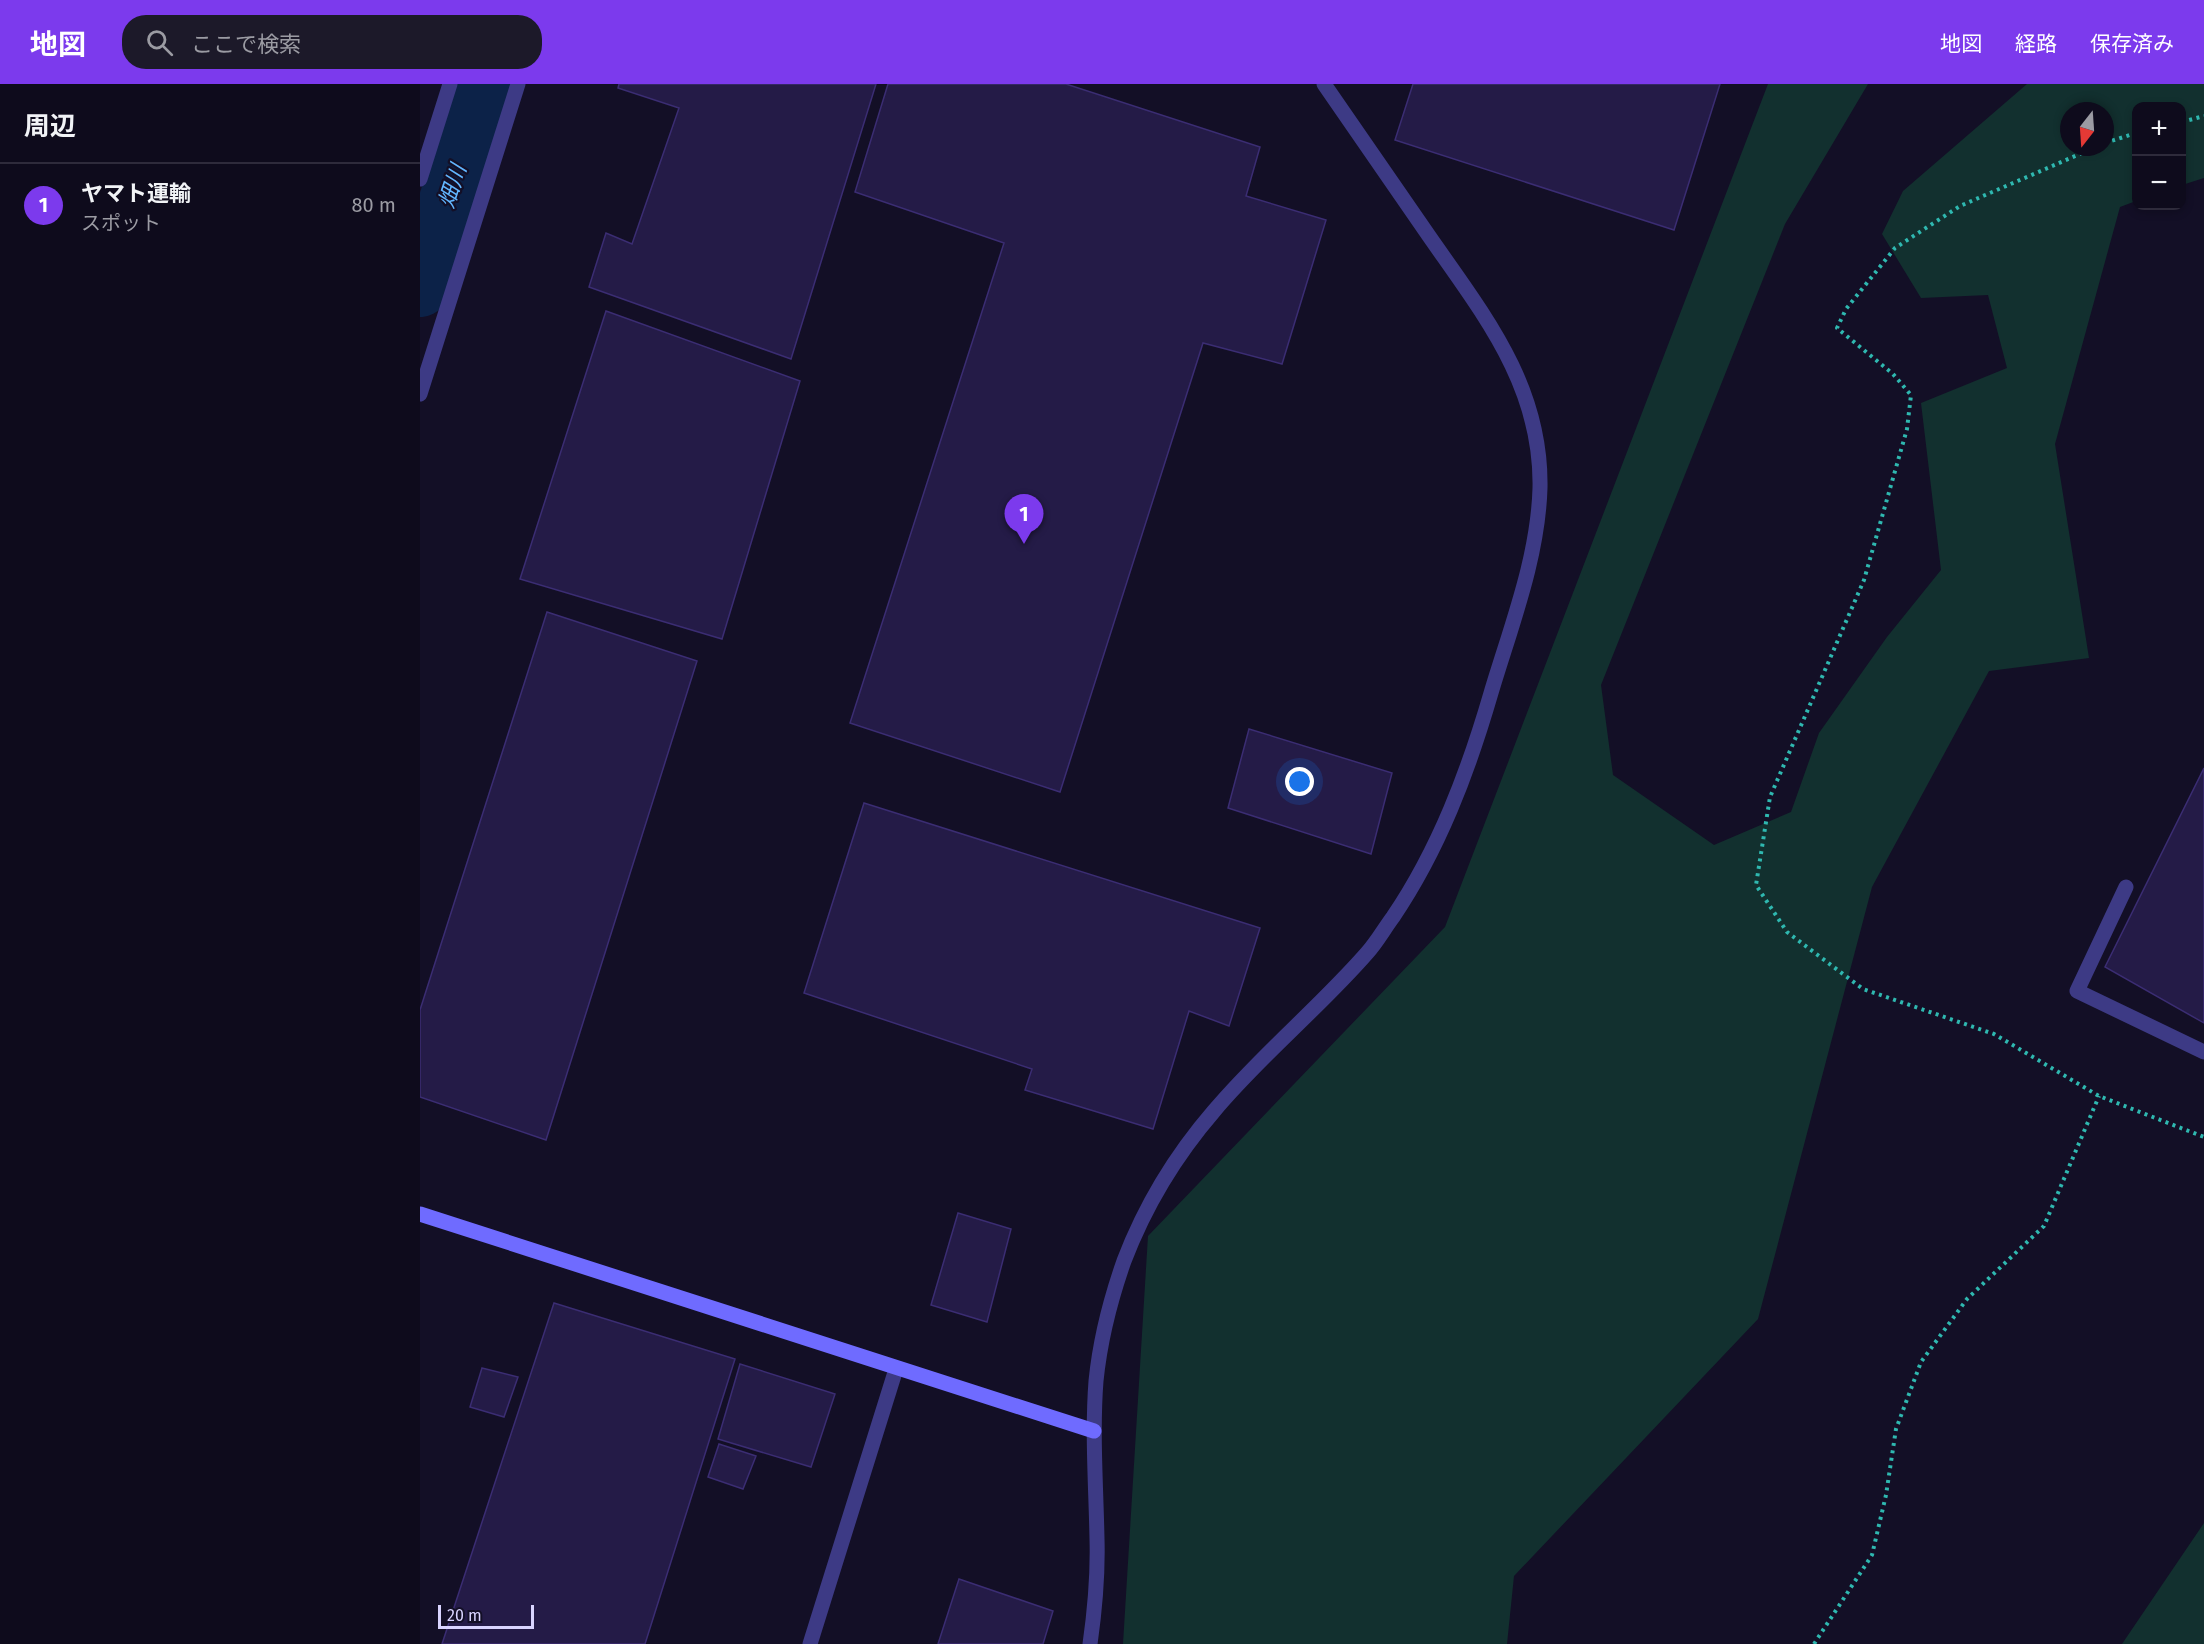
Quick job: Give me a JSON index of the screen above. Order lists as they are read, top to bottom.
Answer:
{
  "water": ["畑川"],
  "scale_bar": "20 m",
  "north": "bottom",
  "page": {
    "header": "地図",
    "search": "ここで検索",
    "nav": ["地図", "経路", "保存済み"],
    "heading": "周辺",
    "map_buttons": ["+", "−"],
    "list": [
      {
        "mark": "1",
        "name": "ヤマト運輸",
        "note": "スポット",
        "value": "80 m"
      }
    ],
    "pins": "1",
    "scale": "20 m"
  }
}
